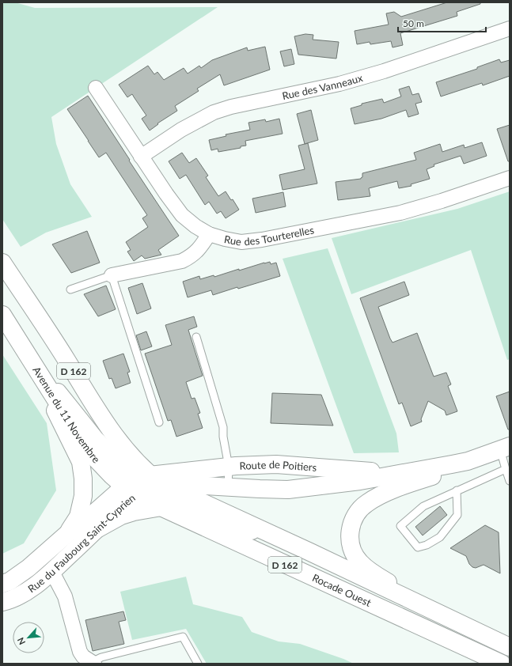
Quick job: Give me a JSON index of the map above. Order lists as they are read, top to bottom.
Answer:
{
  "streets": {
    "street": [
      "Rue des Vanneaux",
      "Rue des Tourterelles",
      "D 162",
      "Avenue du 11 Novembre",
      "Route de Poitiers",
      "Rue du Faubourg Saint-Cyprien",
      "Rocade Ouest"
    ]
  },
  "crossings": [
    ["Rue des Vanneaux", "Rue des Tourterelles"],
    ["D 162", "Avenue du 11 Novembre"],
    ["D 162", "Route de Poitiers"],
    ["D 162", "Rue du Faubourg Saint-Cyprien"],
    ["D 162", "Rocade Ouest"],
    ["Avenue du 11 Novembre", "Route de Poitiers"],
    ["Avenue du 11 Novembre", "Rue du Faubourg Saint-Cyprien"],
    ["Avenue du 11 Novembre", "Rocade Ouest"],
    ["Route de Poitiers", "Rue du Faubourg Saint-Cyprien"],
    ["Route de Poitiers", "Rocade Ouest"],
    ["Rue du Faubourg Saint-Cyprien", "Rocade Ouest"]
  ],
  "scale_bar": "50 m",
  "north": "bottom left"
}
